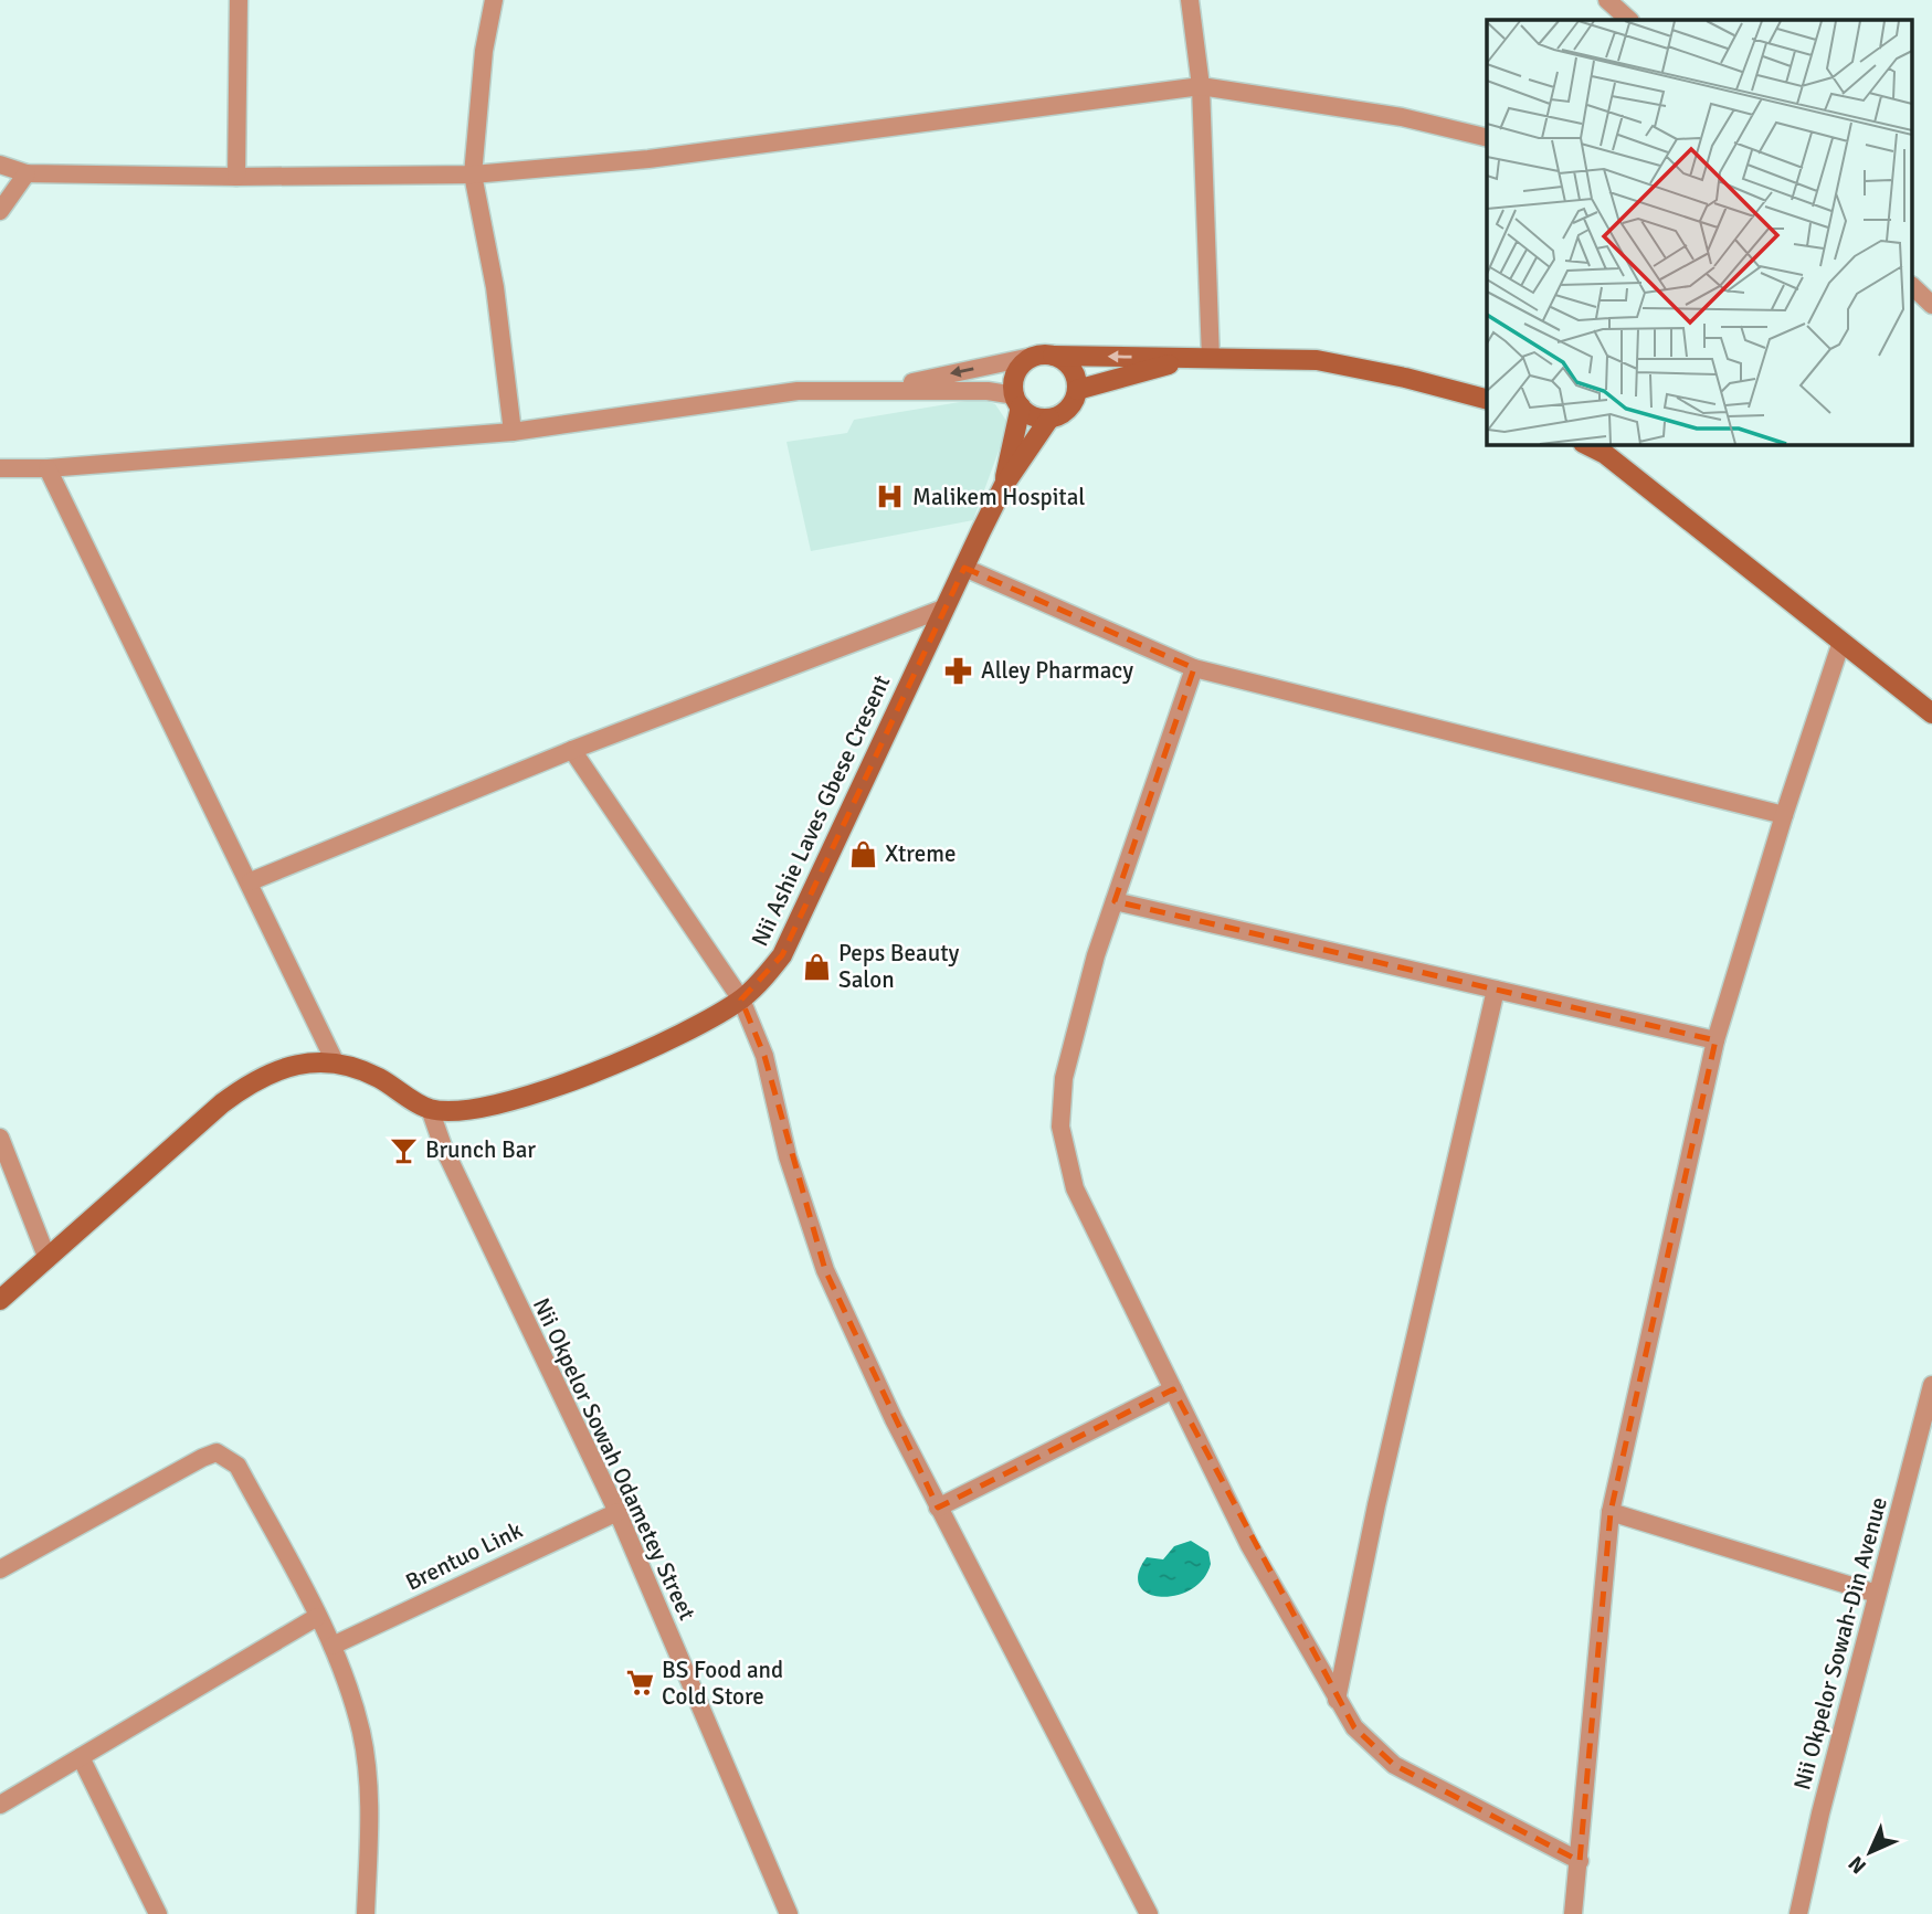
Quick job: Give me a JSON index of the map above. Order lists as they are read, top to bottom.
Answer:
{
  "streets": {
    "street": [
      "Nii Ashie Laves Gbese Cresent",
      "Nii Okpelor Sowah Odametey Street",
      "Brentuo Link",
      "Nii Okpelor Sowah-Din Avenue"
    ]
  },
  "crossings": [
    ["Nii Ashie Laves Gbese Cresent", "Nii Okpelor Sowah Odametey Street"],
    ["Nii Okpelor Sowah Odametey Street", "Brentuo Link"]
  ],
  "places": {
    "hospital": ["Malikem Hospital"],
    "pharmacy": ["Alley Pharmacy"],
    "shop": ["Xtreme", "Peps Beauty Salon"],
    "bar": ["Brunch Bar"],
    "supermarket": ["BS Food and Cold Store"]
  },
  "north": "bottom left"
}
